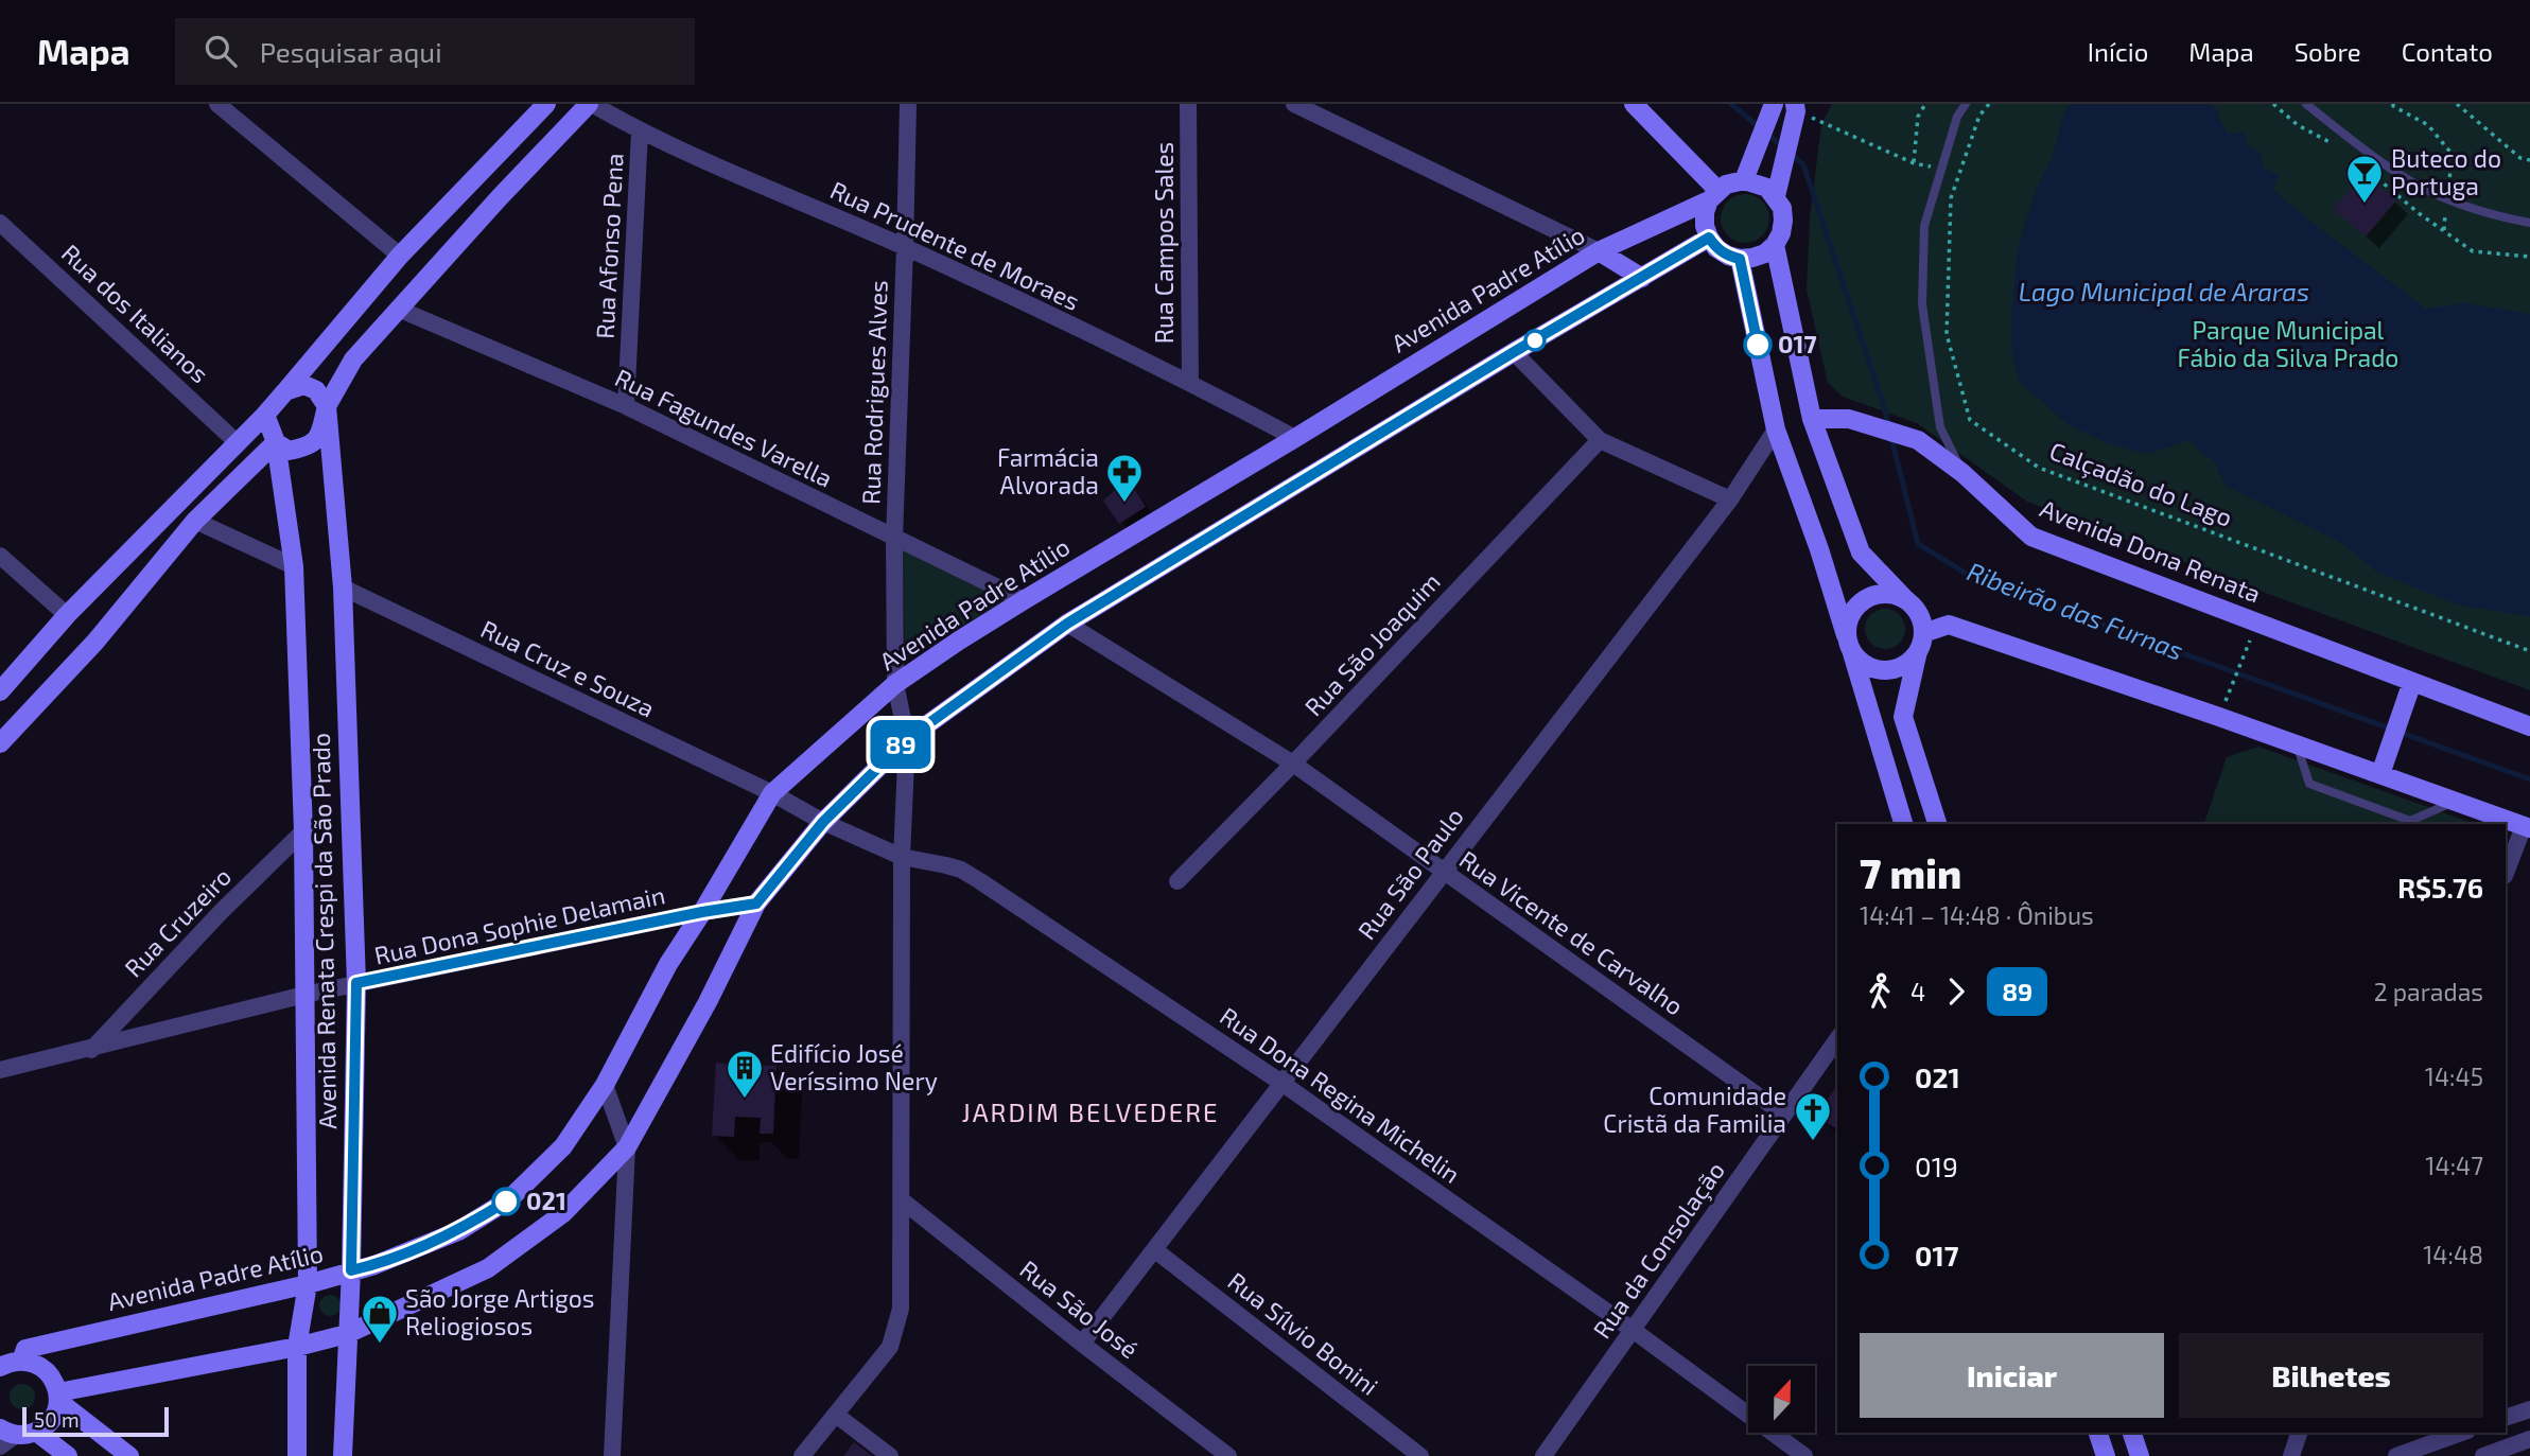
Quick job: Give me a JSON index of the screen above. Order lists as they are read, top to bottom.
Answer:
{
  "streets": {
    "street": [
      "Rua Campos Sales",
      "Rua Afonso Pena",
      "Rua Prudente de Moraes",
      "Avenida Padre Atílio",
      "Rua dos Italianos",
      "Rua Rodrigues Alves",
      "Rua Fagundes Varella",
      "Avenida Dona Renata",
      "Rua São Joaquim",
      "Rua Cruz e Souza",
      "Rua São Paulo",
      "Rua Cruzeiro",
      "Rua Dona Sophie Delamain",
      "Avenida Renata Crespi da São Prado",
      "Rua Vicente de Carvalho",
      "Rua Dona Regina Michelin",
      "Rua da Consolação",
      "Rua São José",
      "Rua Sílvio Bonini"
    ],
    "path": ["Calçadão do Lago"]
  },
  "crossings": [
    ["Rua Campos Sales", "Rua Prudente de Moraes"],
    ["Rua Afonso Pena", "Rua Prudente de Moraes"],
    ["Rua Afonso Pena", "Rua Fagundes Varella"],
    ["Rua Prudente de Moraes", "Avenida Padre Atílio"],
    ["Rua Prudente de Moraes", "Rua Rodrigues Alves"],
    ["Avenida Padre Atílio", "Rua Rodrigues Alves"],
    ["Avenida Padre Atílio", "Rua Fagundes Varella"],
    ["Avenida Padre Atílio", "Rua Cruz e Souza"],
    ["Avenida Padre Atílio", "Rua Dona Sophie Delamain"],
    ["Avenida Padre Atílio", "Avenida Renata Crespi da São Prado"],
    ["Rua Rodrigues Alves", "Rua Fagundes Varella"],
    ["Rua Rodrigues Alves", "Rua Dona Regina Michelin"],
    ["Rua Rodrigues Alves", "Rua São José"],
    ["Rua São Joaquim", "Rua Vicente de Carvalho"],
    ["Rua Cruz e Souza", "Avenida Renata Crespi da São Prado"],
    ["Rua Cruz e Souza", "Rua Dona Regina Michelin"],
    ["Rua São Paulo", "Rua Vicente de Carvalho"],
    ["Rua São Paulo", "Rua Dona Regina Michelin"],
    ["Rua São Paulo", "Rua São José"],
    ["Rua São Paulo", "Rua Sílvio Bonini"],
    ["Rua Cruzeiro", "Rua Dona Sophie Delamain"],
    ["Rua Cruzeiro", "Avenida Renata Crespi da São Prado"],
    ["Rua Dona Sophie Delamain", "Avenida Renata Crespi da São Prado"],
    ["Rua Vicente de Carvalho", "Rua da Consolação"],
    ["Rua Dona Regina Michelin", "Rua da Consolação"]
  ],
  "districts": ["JARDIM BELVEDERE"],
  "water": ["Lago Municipal de Araras", "Ribeirão das Furnas"],
  "parks": ["Parque Municipal Fábio da Silva Prado"],
  "places": {
    "bar": ["Buteco do Portuga"],
    "other": ["017", "021"],
    "pharmacy": ["Farmácia Alvorada"],
    "building": ["Edifício José Veríssimo Nery"],
    "church": ["Comunidade Cristã da Familia"],
    "shop": ["São Jorge Artigos Reliogiosos"]
  },
  "lines": ["bus line 89"],
  "scale_bar": "50 m",
  "north": "top",
  "page": {
    "header": "Mapa",
    "search": "Pesquisar aqui",
    "nav": [
      "Início",
      "Mapa",
      "Sobre",
      "Contato"
    ],
    "on_map": "89",
    "heading": ["7 min", "14:41 – 14:48 · Ônibus", "R$5.76"],
    "legs": ["4", "89", "2 paradas"],
    "list": [
      {
        "name": "021",
        "value": "14:45"
      },
      {
        "name": "019",
        "value": "14:47"
      },
      {
        "name": "017",
        "value": "14:48"
      }
    ],
    "buttons": ["Iniciar", "Bilhetes"],
    "scale": "50 m"
  }
}
